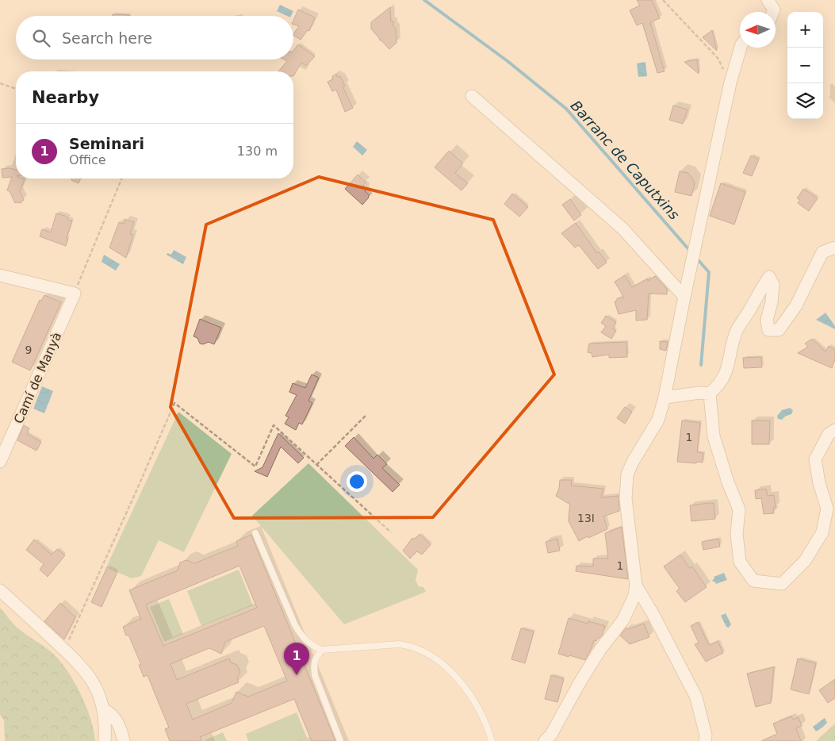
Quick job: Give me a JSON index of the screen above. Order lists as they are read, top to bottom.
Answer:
{
  "streets": {
    "street": ["Camí de Manyà"]
  },
  "water": ["Barranc de Caputxins"],
  "house_numbers": [
    "9",
    "1",
    "13I",
    "1"
  ],
  "north": "left",
  "page": {
    "map_buttons": ["+", "−"],
    "search": "Search here",
    "heading": "Nearby",
    "list": [
      {
        "mark": "1",
        "name": "Seminari",
        "note": "Office",
        "value": "130 m"
      }
    ],
    "pins": "1"
  }
}
